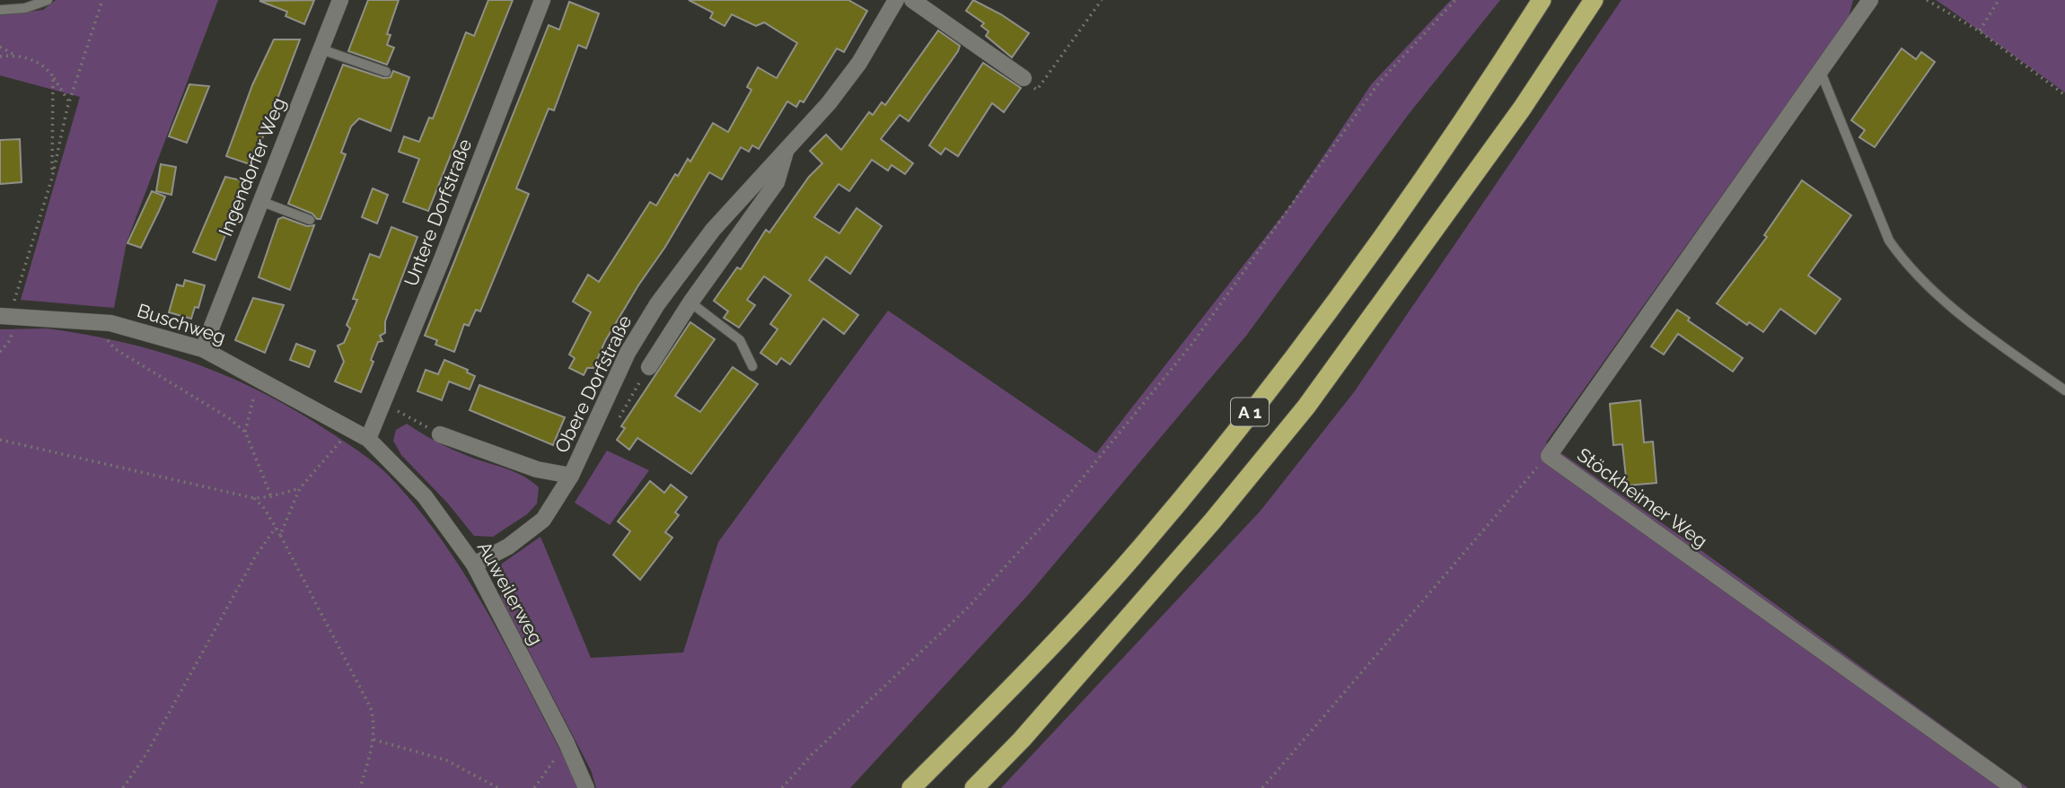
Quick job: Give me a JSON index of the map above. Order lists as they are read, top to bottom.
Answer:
{
  "streets": {
    "highway": ["A 1"],
    "street": [
      "Ingendorfer Weg",
      "Untere Dorfstraße",
      "Buschweg",
      "Obere Dorfstraße",
      "Stöckheimer Weg",
      "Auweilerweg"
    ]
  },
  "crossings": [
    ["Ingendorfer Weg", "Buschweg"],
    ["Untere Dorfstraße", "Buschweg"],
    ["Untere Dorfstraße", "Auweilerweg"],
    ["Buschweg", "Auweilerweg"],
    ["Obere Dorfstraße", "Auweilerweg"]
  ]
}
